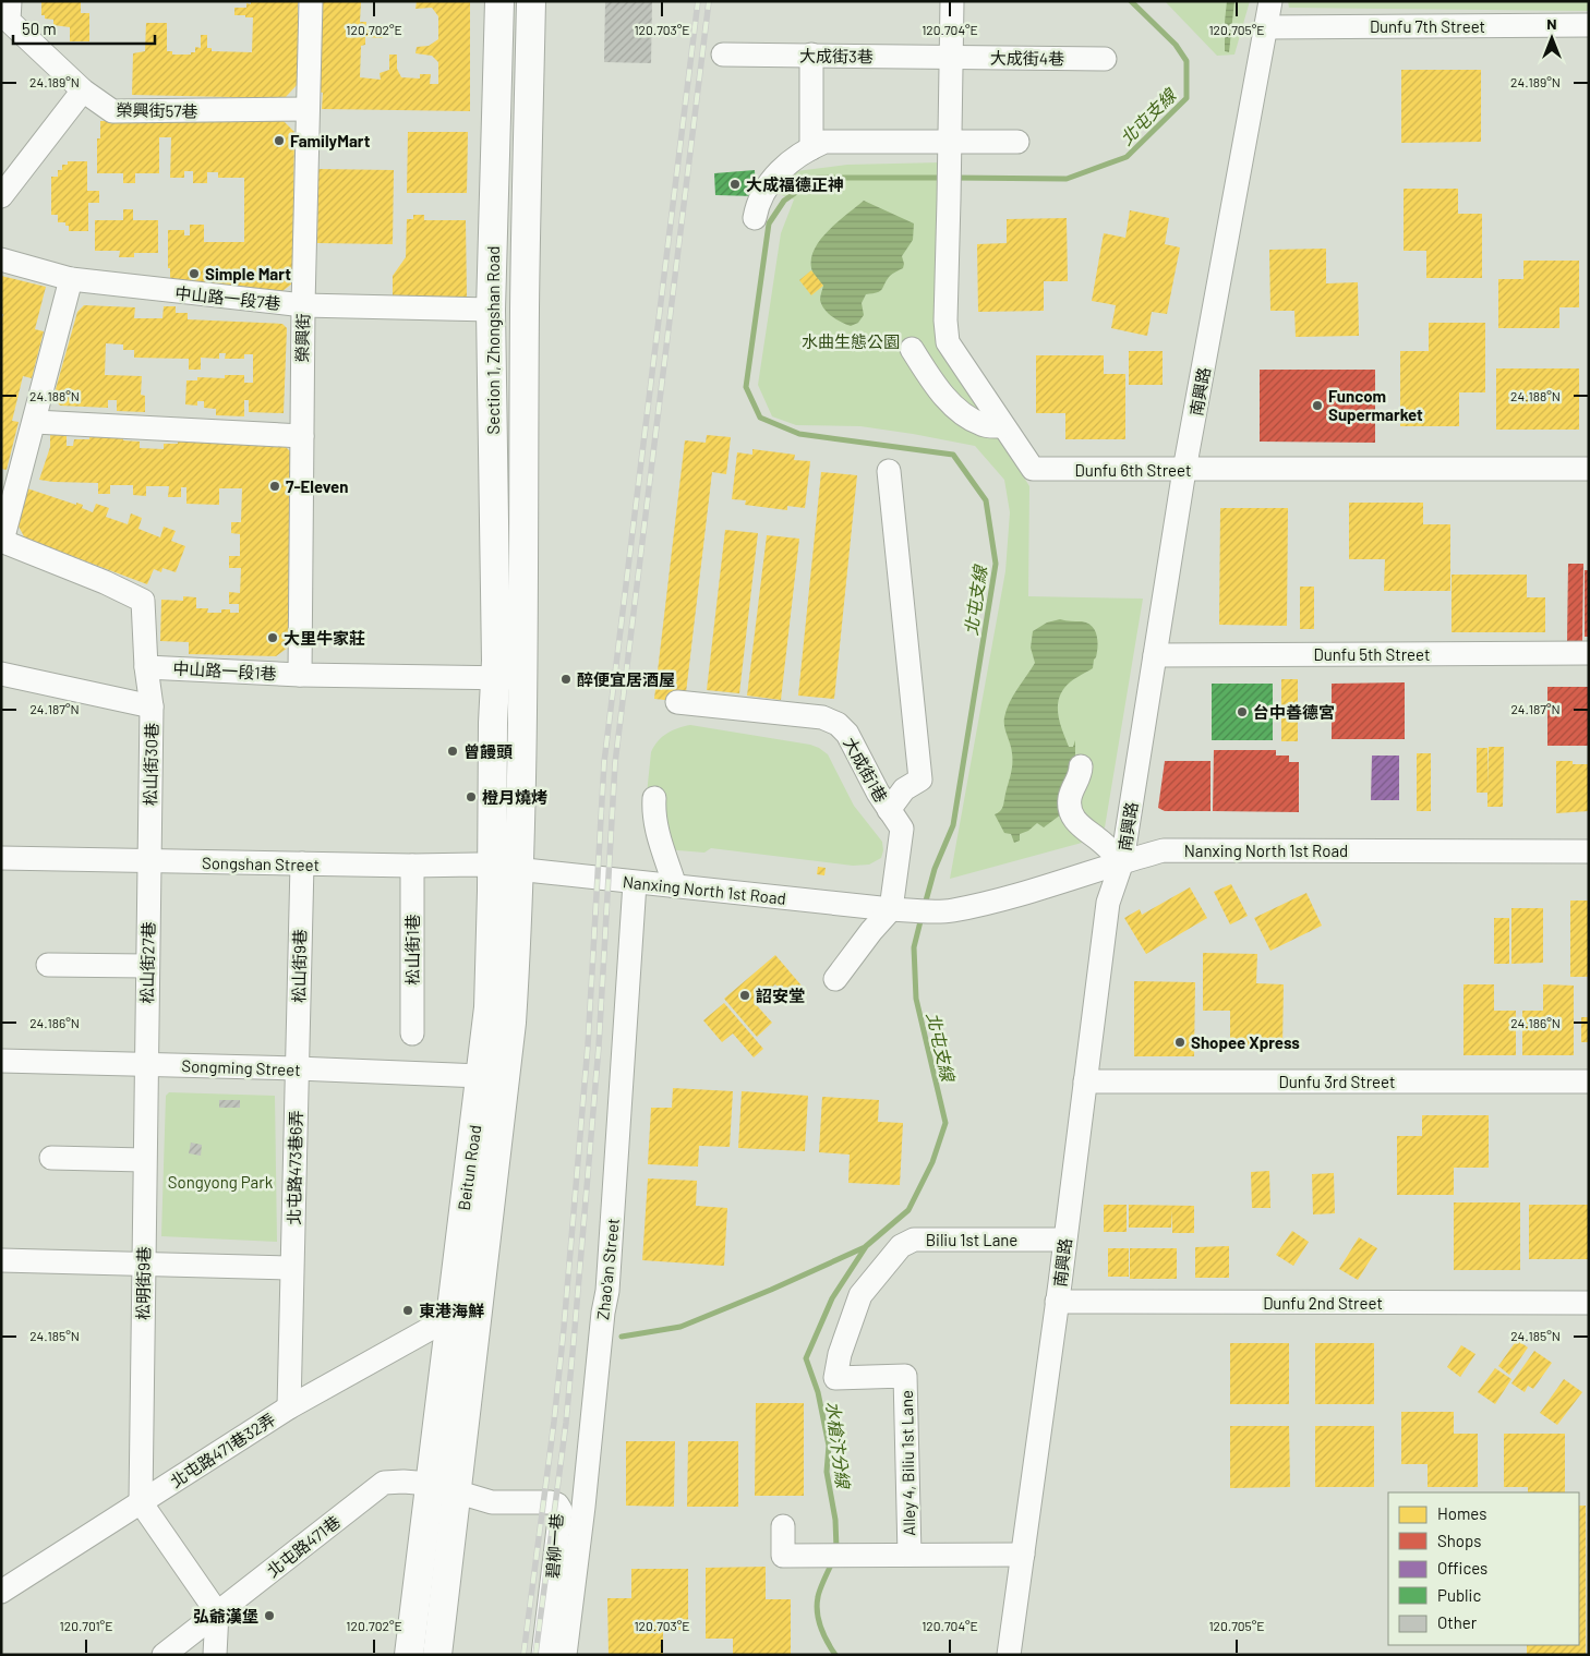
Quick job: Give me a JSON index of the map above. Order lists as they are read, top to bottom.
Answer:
{
  "streets": {
    "main road": ["Section 1, Zhongshan Road", "Beitun Road"],
    "street": [
      "Dunfu 7th Street",
      "大成街3巷",
      "大成街4巷",
      "榮興街57巷",
      "中山路一段7巷",
      "榮興街",
      "南興路",
      "Dunfu 6th Street",
      "Dunfu 5th Street",
      "中山路一段1巷",
      "松山街30巷",
      "大成街1巷",
      "Nanxing North 1st Road",
      "Songshan Street",
      "松山街1巷",
      "松山街27巷",
      "松山街9巷",
      "Songming Street",
      "Dunfu 3rd Street",
      "北屯路473巷6弄",
      "Biliu 1st Lane",
      "Zhao'an Street",
      "松明街9巷",
      "Dunfu 2nd Street",
      "北屯路471巷32弄",
      "Alley 4, Biliu 1st Lane",
      "北屯路471巷",
      "碧柳一巷"
    ]
  },
  "crossings": [
    ["Dunfu 7th Street", "南興路"],
    ["大成街3巷", "大成街4巷"],
    ["大成街3巷", "Dunfu 6th Street"],
    ["大成街4巷", "Dunfu 6th Street"],
    ["榮興街57巷", "榮興街"],
    ["中山路一段7巷", "榮興街"],
    ["中山路一段7巷", "Section 1, Zhongshan Road"],
    ["榮興街", "中山路一段1巷"],
    ["Section 1, Zhongshan Road", "中山路一段1巷"],
    ["Section 1, Zhongshan Road", "Beitun Road"],
    ["南興路", "Dunfu 6th Street"],
    ["南興路", "Dunfu 5th Street"],
    ["南興路", "Nanxing North 1st Road"],
    ["南興路", "Dunfu 3rd Street"],
    ["南興路", "Biliu 1st Lane"],
    ["南興路", "Dunfu 2nd Street"],
    ["南興路", "Alley 4, Biliu 1st Lane"],
    ["中山路一段1巷", "松山街30巷"],
    ["中山路一段1巷", "Beitun Road"],
    ["松山街30巷", "Songshan Street"],
    ["松山街30巷", "松山街27巷"],
    ["大成街1巷", "Nanxing North 1st Road"],
    ["Nanxing North 1st Road", "Songshan Street"],
    ["Nanxing North 1st Road", "Beitun Road"],
    ["Nanxing North 1st Road", "Zhao'an Street"],
    ["Songshan Street", "松山街1巷"],
    ["Songshan Street", "松山街27巷"],
    ["Songshan Street", "松山街9巷"],
    ["Songshan Street", "Beitun Road"],
    ["松山街27巷", "Songming Street"],
    ["松山街27巷", "松明街9巷"],
    ["松山街9巷", "Songming Street"],
    ["松山街9巷", "北屯路473巷6弄"],
    ["Songming Street", "北屯路473巷6弄"],
    ["Songming Street", "Beitun Road"],
    ["Songming Street", "松明街9巷"],
    ["北屯路473巷6弄", "北屯路471巷32弄"],
    ["Beitun Road", "北屯路471巷32弄"],
    ["Beitun Road", "北屯路471巷"],
    ["Beitun Road", "碧柳一巷"],
    ["Biliu 1st Lane", "Alley 4, Biliu 1st Lane"],
    ["松明街9巷", "北屯路471巷32弄"],
    ["北屯路471巷", "碧柳一巷"]
  ],
  "water": ["北屯支線", "水槍汴分線"],
  "parks": ["水曲生態公園", "Songyong Park"],
  "places": [
    "FamilyMart",
    "大成福德正神",
    "Simple Mart",
    "Funcom Supermarket",
    "7-Eleven",
    "大里牛家莊",
    "醉便宜居酒屋",
    "台中善德宮",
    "曾饅頭",
    "橙月燒烤",
    "詔安堂",
    "Shopee Xpress",
    "東港海鮮",
    "弘爺漢堡"
  ],
  "legend": [
    "Homes",
    "Shops",
    "Offices",
    "Public",
    "Other"
  ],
  "scale_bar": "50 m",
  "north": "top",
  "coordinates": [
    "120.702°E",
    "120.703°E",
    "120.704°E",
    "120.705°E",
    "24.189°N",
    "24.188°N",
    "24.187°N",
    "24.186°N",
    "24.185°N",
    "120.701°E"
  ]
}
